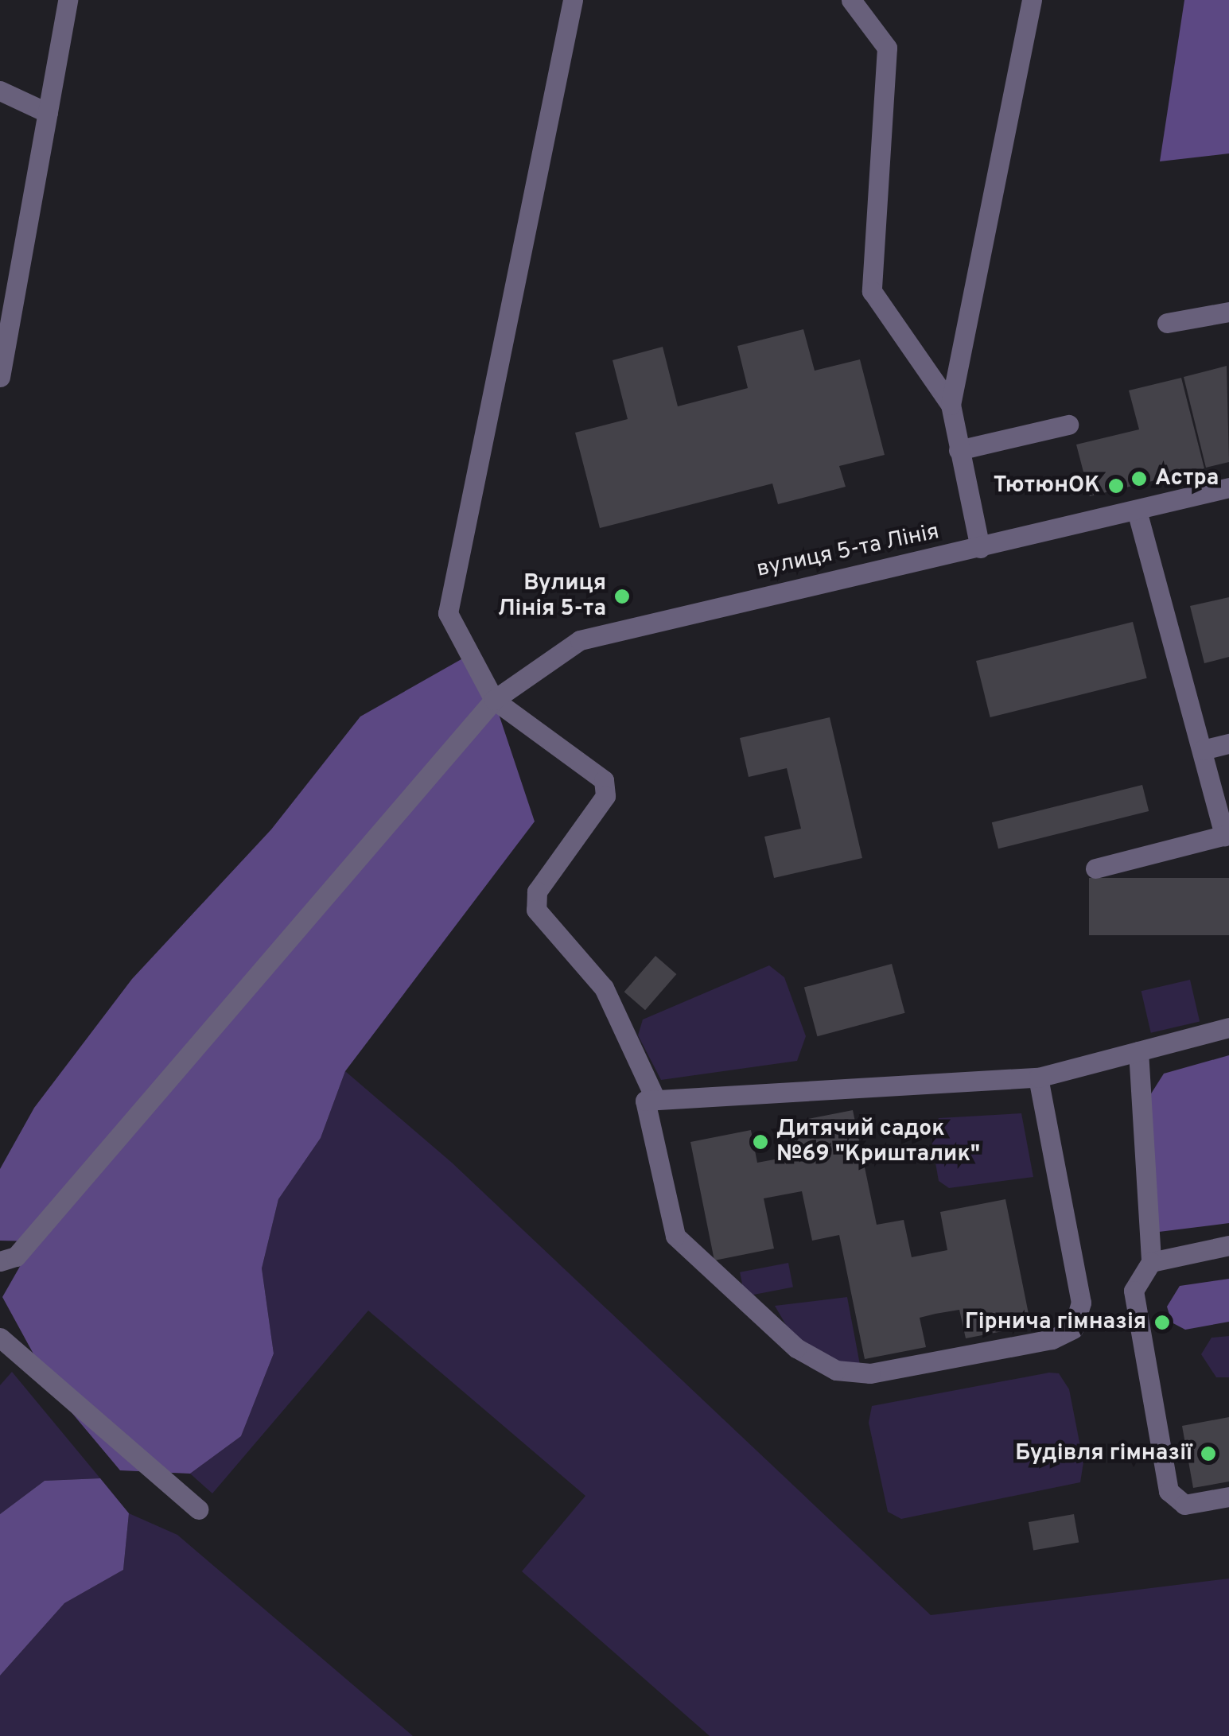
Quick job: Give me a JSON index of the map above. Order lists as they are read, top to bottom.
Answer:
{
  "streets": {
    "street": ["вулиця 5-та Лінія"]
  },
  "places": [
    "Астра",
    "ТютюнОК",
    "Вулиця Лінія 5-та",
    "Дитячий садок №69 \"Кришталик\"",
    "Гірнича гімназія",
    "Будівля гімназії"
  ]
}
